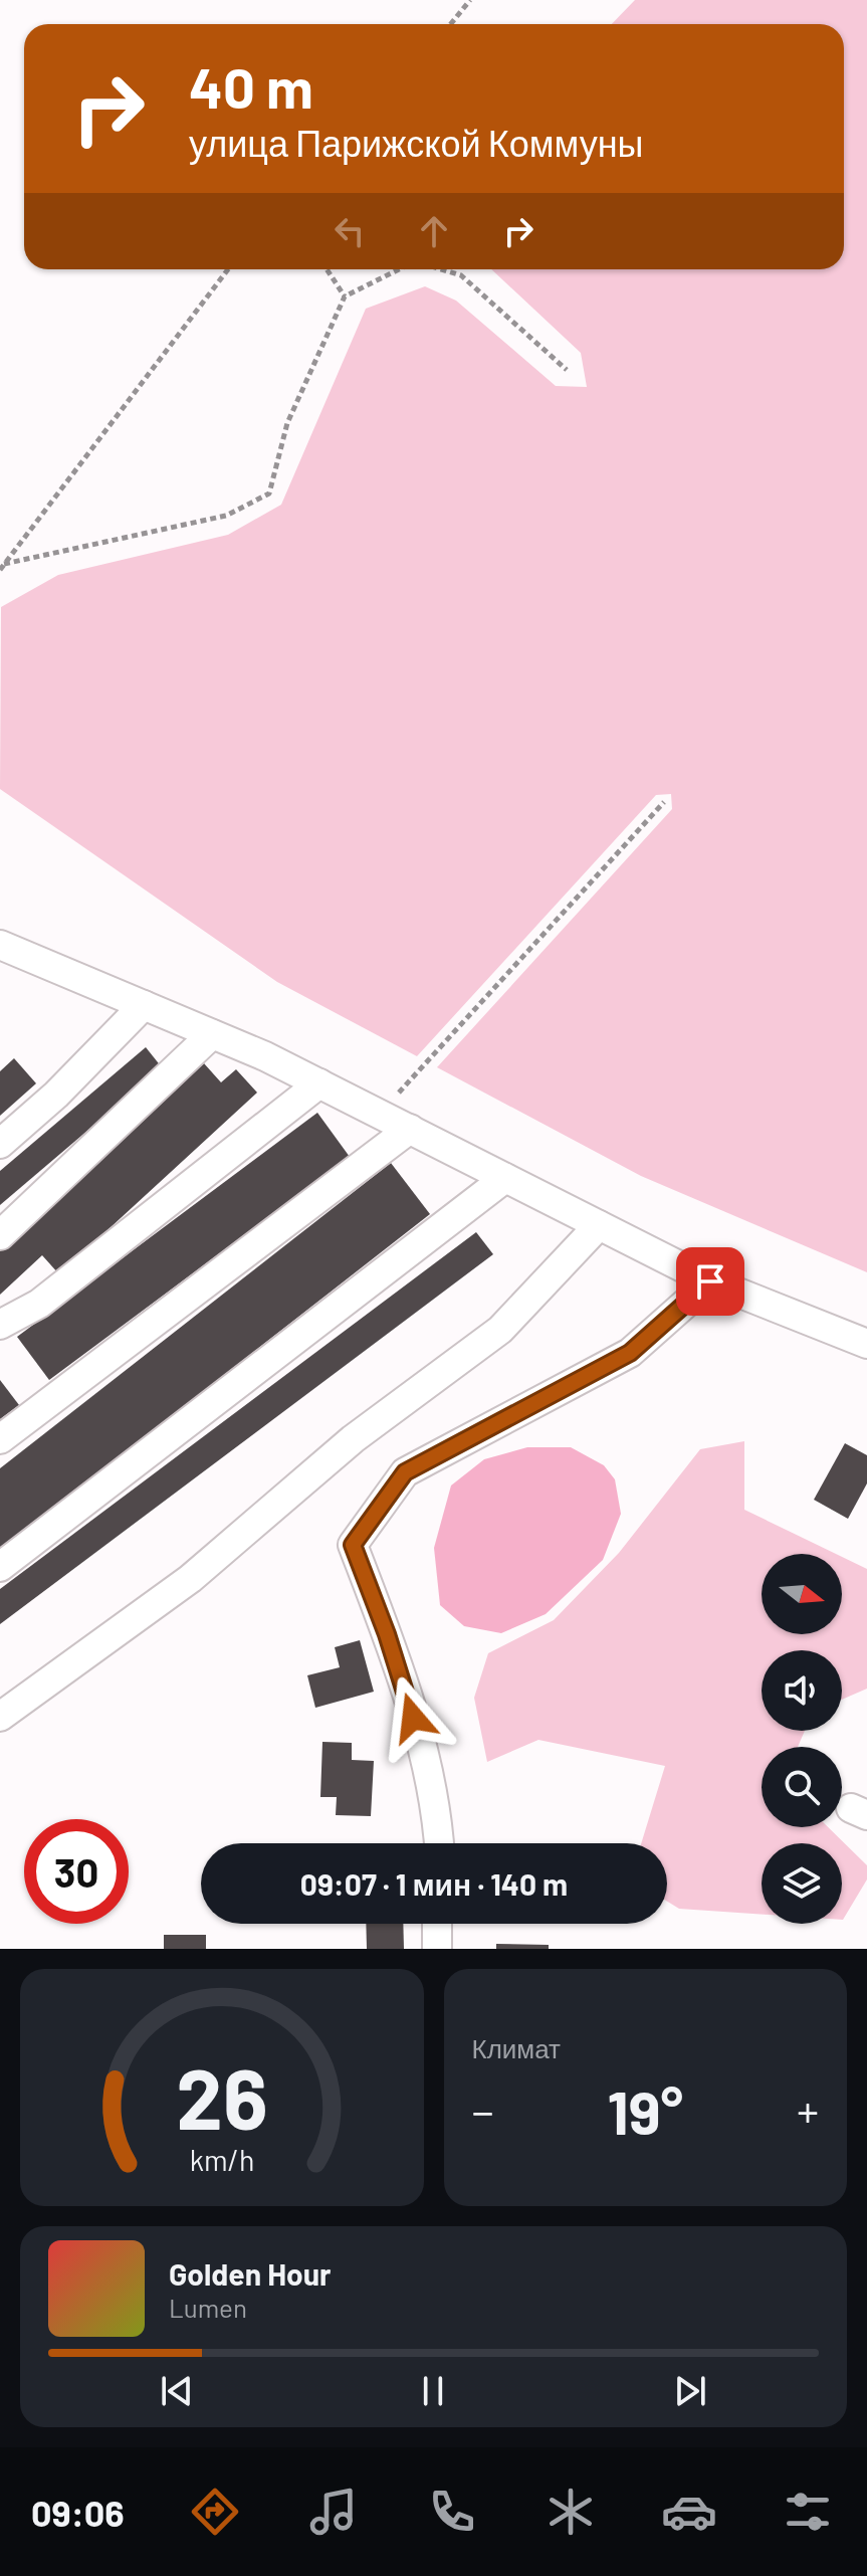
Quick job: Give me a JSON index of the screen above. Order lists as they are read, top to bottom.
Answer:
{
  "north": "right",
  "page": {
    "turn": ["40 m", "улица Парижской Коммуны"],
    "limit": "30",
    "trip": "09:07 · 1 мин · 140 m",
    "tile": "Климат",
    "heat": ["−", "19°", "+"],
    "song": ["Golden Hour", "Lumen"],
    "tabs": "09:06",
    "gauge": ["26", "km/h"]
  }
}
